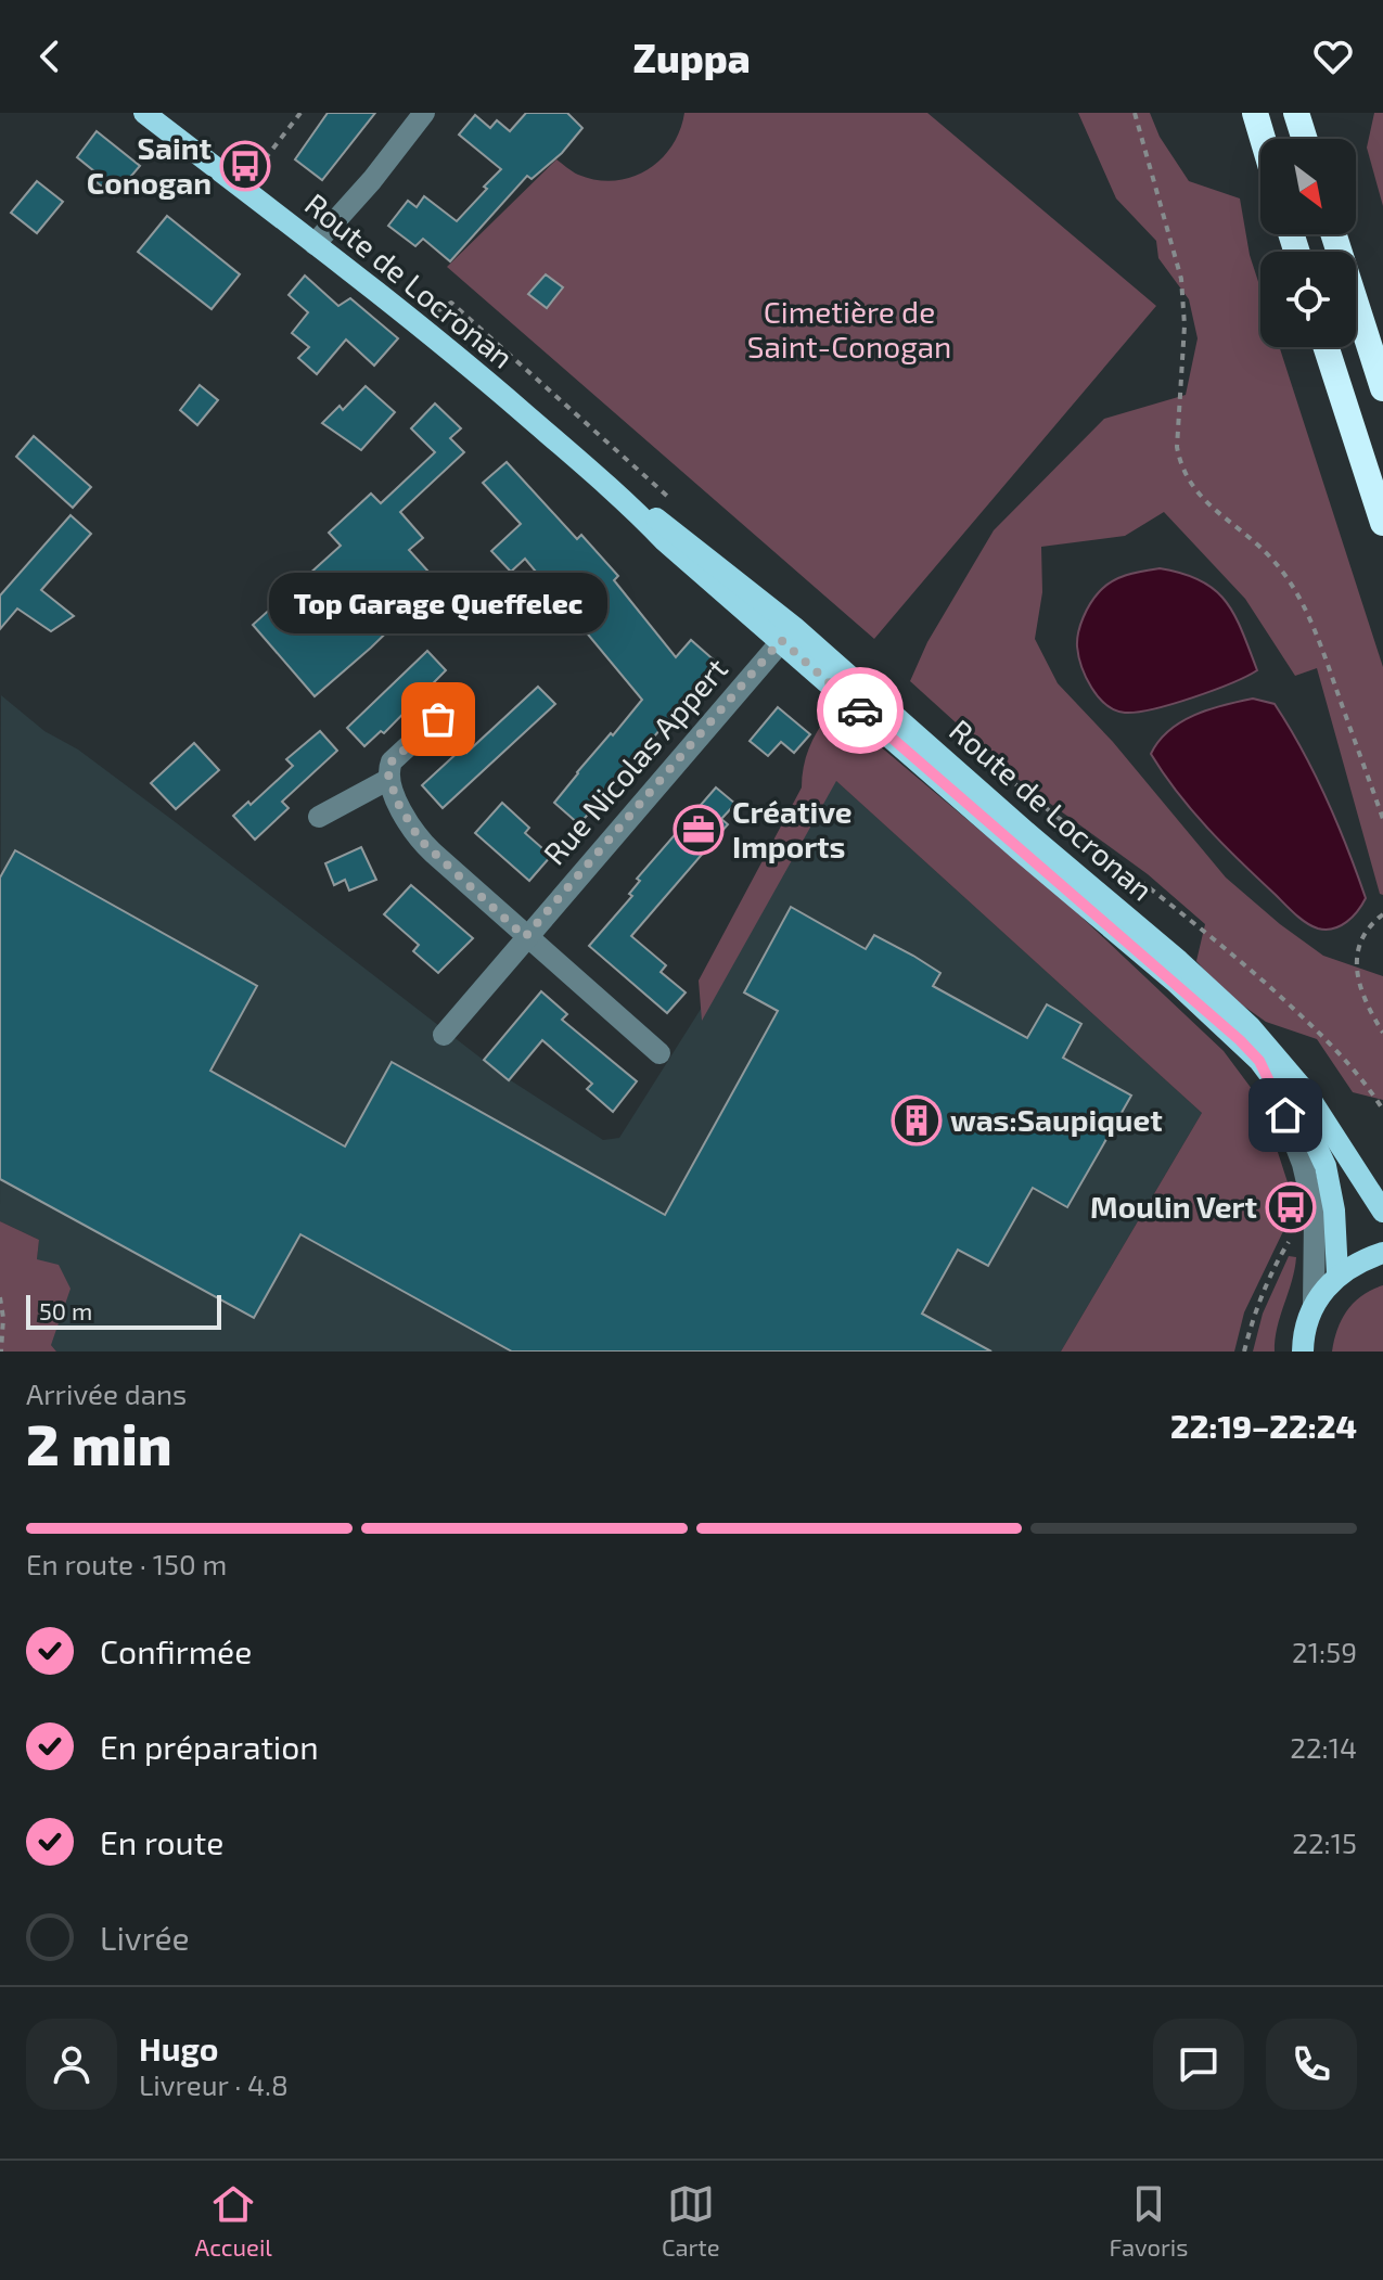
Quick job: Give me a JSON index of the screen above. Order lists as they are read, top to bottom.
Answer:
{
  "streets": {
    "main road": ["Route de Locronan"],
    "street": ["Rue Nicolas Appert"]
  },
  "crossings": [
    ["Route de Locronan", "Rue Nicolas Appert"]
  ],
  "parks": ["Cimetière de Saint-Conogan"],
  "places": {
    "bus stop": ["Saint Conogan", "Moulin Vert"],
    "other": ["Top Garage Queffelec"],
    "office": ["Créative Imports"],
    "building": ["was:Saupiquet"]
  },
  "scale_bar": "50 m",
  "north": "bottom right",
  "page": {
    "header": "Zuppa",
    "bubble": "Top Garage Queffelec",
    "scale": "50 m",
    "heading": ["2 min", "Arrivée dans", "22:19–22:24"],
    "panel": ["Hugo", "Livreur · 4.8"],
    "bar": "En route · 150 m",
    "list": [
      ["Confirmée", "21:59"],
      ["En préparation", "22:14"],
      ["En route", "22:15"],
      "Livrée"
    ],
    "tabs": ["Accueil", "Carte", "Favoris"]
  }
}
